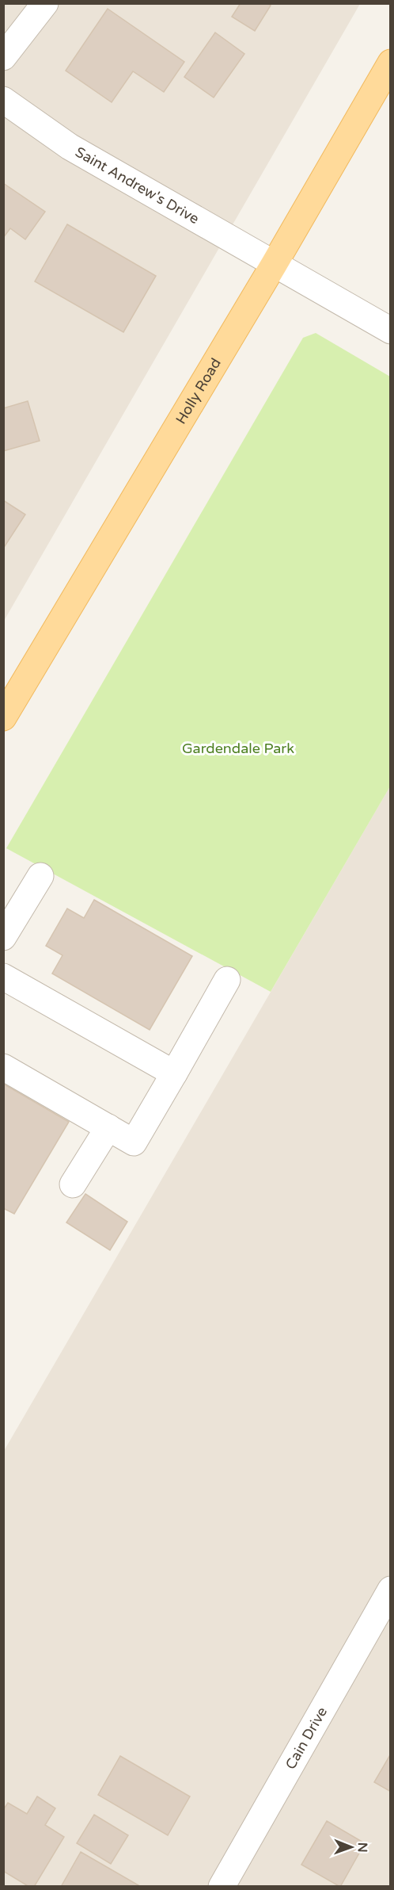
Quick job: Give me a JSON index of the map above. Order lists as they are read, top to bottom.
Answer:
{
  "streets": {
    "main road": ["Holly Road"],
    "street": ["Saint Andrew's Drive", "Cain Drive"]
  },
  "crossings": [
    ["Saint Andrew's Drive", "Holly Road"]
  ],
  "parks": ["Gardendale Park"],
  "north": "right"
}
